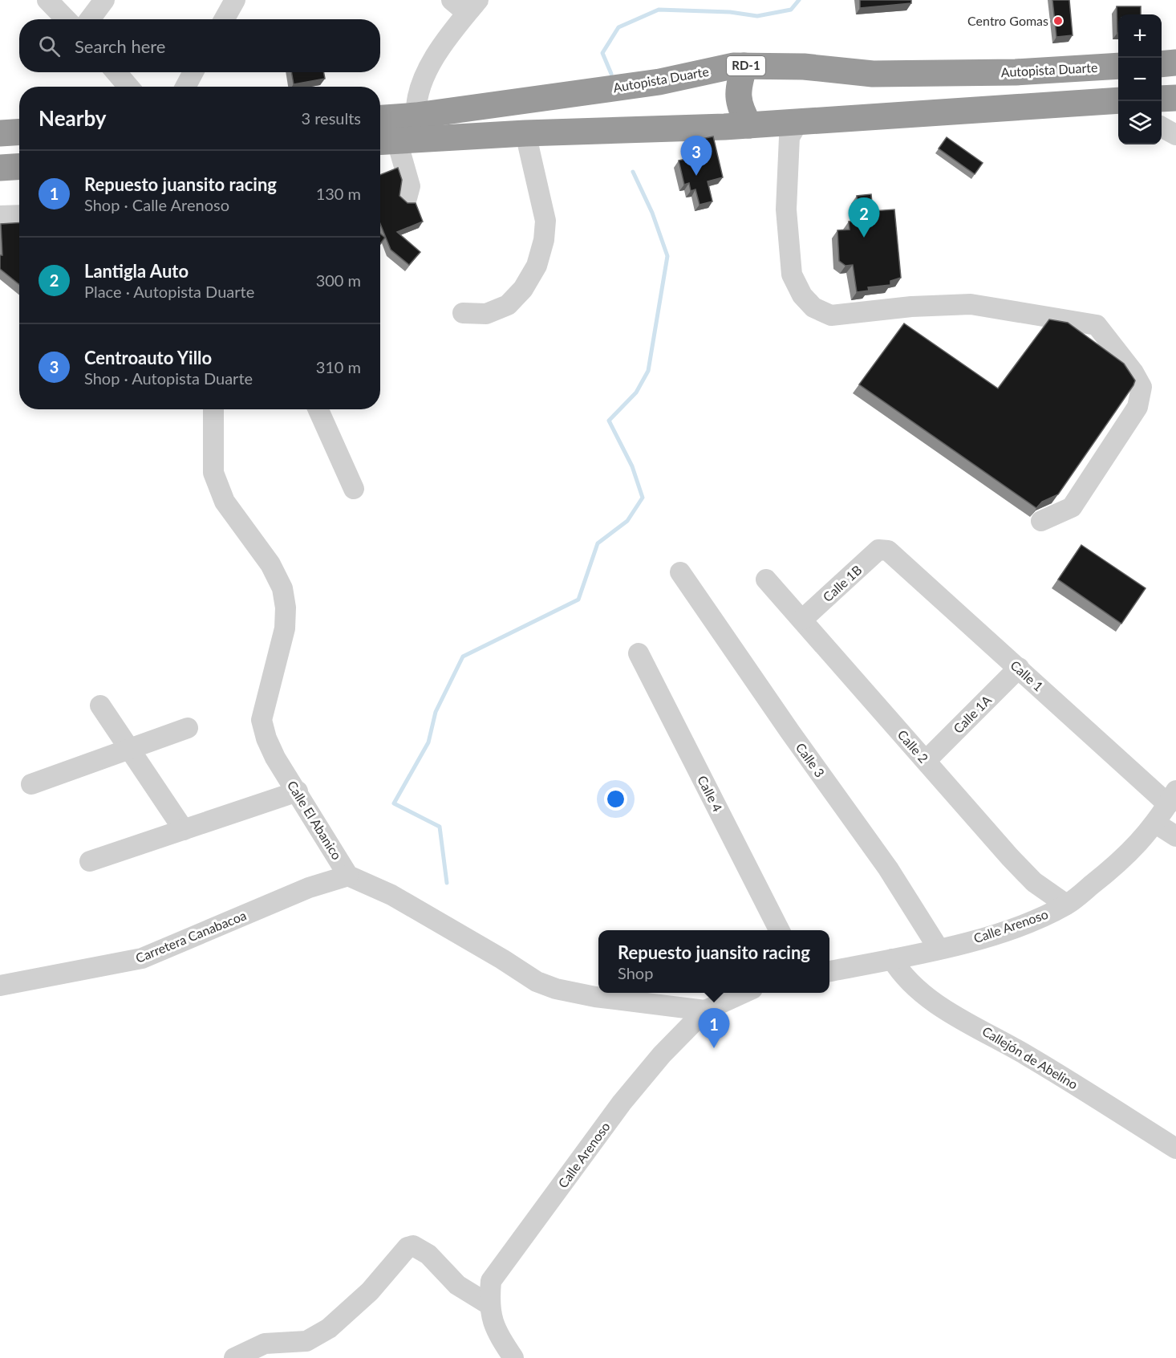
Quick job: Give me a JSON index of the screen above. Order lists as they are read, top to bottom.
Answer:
{
  "streets": {
    "highway": ["RD-1", "Autopista Duarte"],
    "street": [
      "Calle 1B",
      "Calle 1",
      "Calle 1A",
      "Calle 2",
      "Calle 3",
      "Calle 4",
      "Calle El Abanico",
      "Calle Arenoso",
      "Carretera Canabacoa",
      "Callejón de Abelino"
    ]
  },
  "crossings": [
    ["Calle 1B", "Calle 1"],
    ["Calle 1B", "Calle 2"],
    ["Calle 1", "Calle 1A"],
    ["Calle 1", "Calle Arenoso"],
    ["Calle 1A", "Calle 2"],
    ["Calle 2", "Calle Arenoso"],
    ["Calle 3", "Calle Arenoso"],
    ["Calle El Abanico", "Calle Arenoso"],
    ["Calle El Abanico", "Carretera Canabacoa"],
    ["Calle Arenoso", "Callejón de Abelino"]
  ],
  "places": ["Centro Gomas"],
  "page": {
    "map_buttons": ["+", "−"],
    "search": "Search here",
    "heading": ["Nearby", "3 results"],
    "pins": ["3", "2", "1"],
    "list": [
      {
        "mark": "1",
        "name": "Repuesto juansito racing",
        "note": "Shop · Calle Arenoso",
        "value": "130 m"
      },
      {
        "mark": "2",
        "name": "Lantigla Auto",
        "note": "Place · Autopista Duarte",
        "value": "300 m"
      },
      {
        "mark": "3",
        "name": "Centroauto Yillo",
        "note": "Shop · Autopista Duarte",
        "value": "310 m"
      }
    ],
    "popup": ["Repuesto juansito racing", "Shop"]
  }
}
